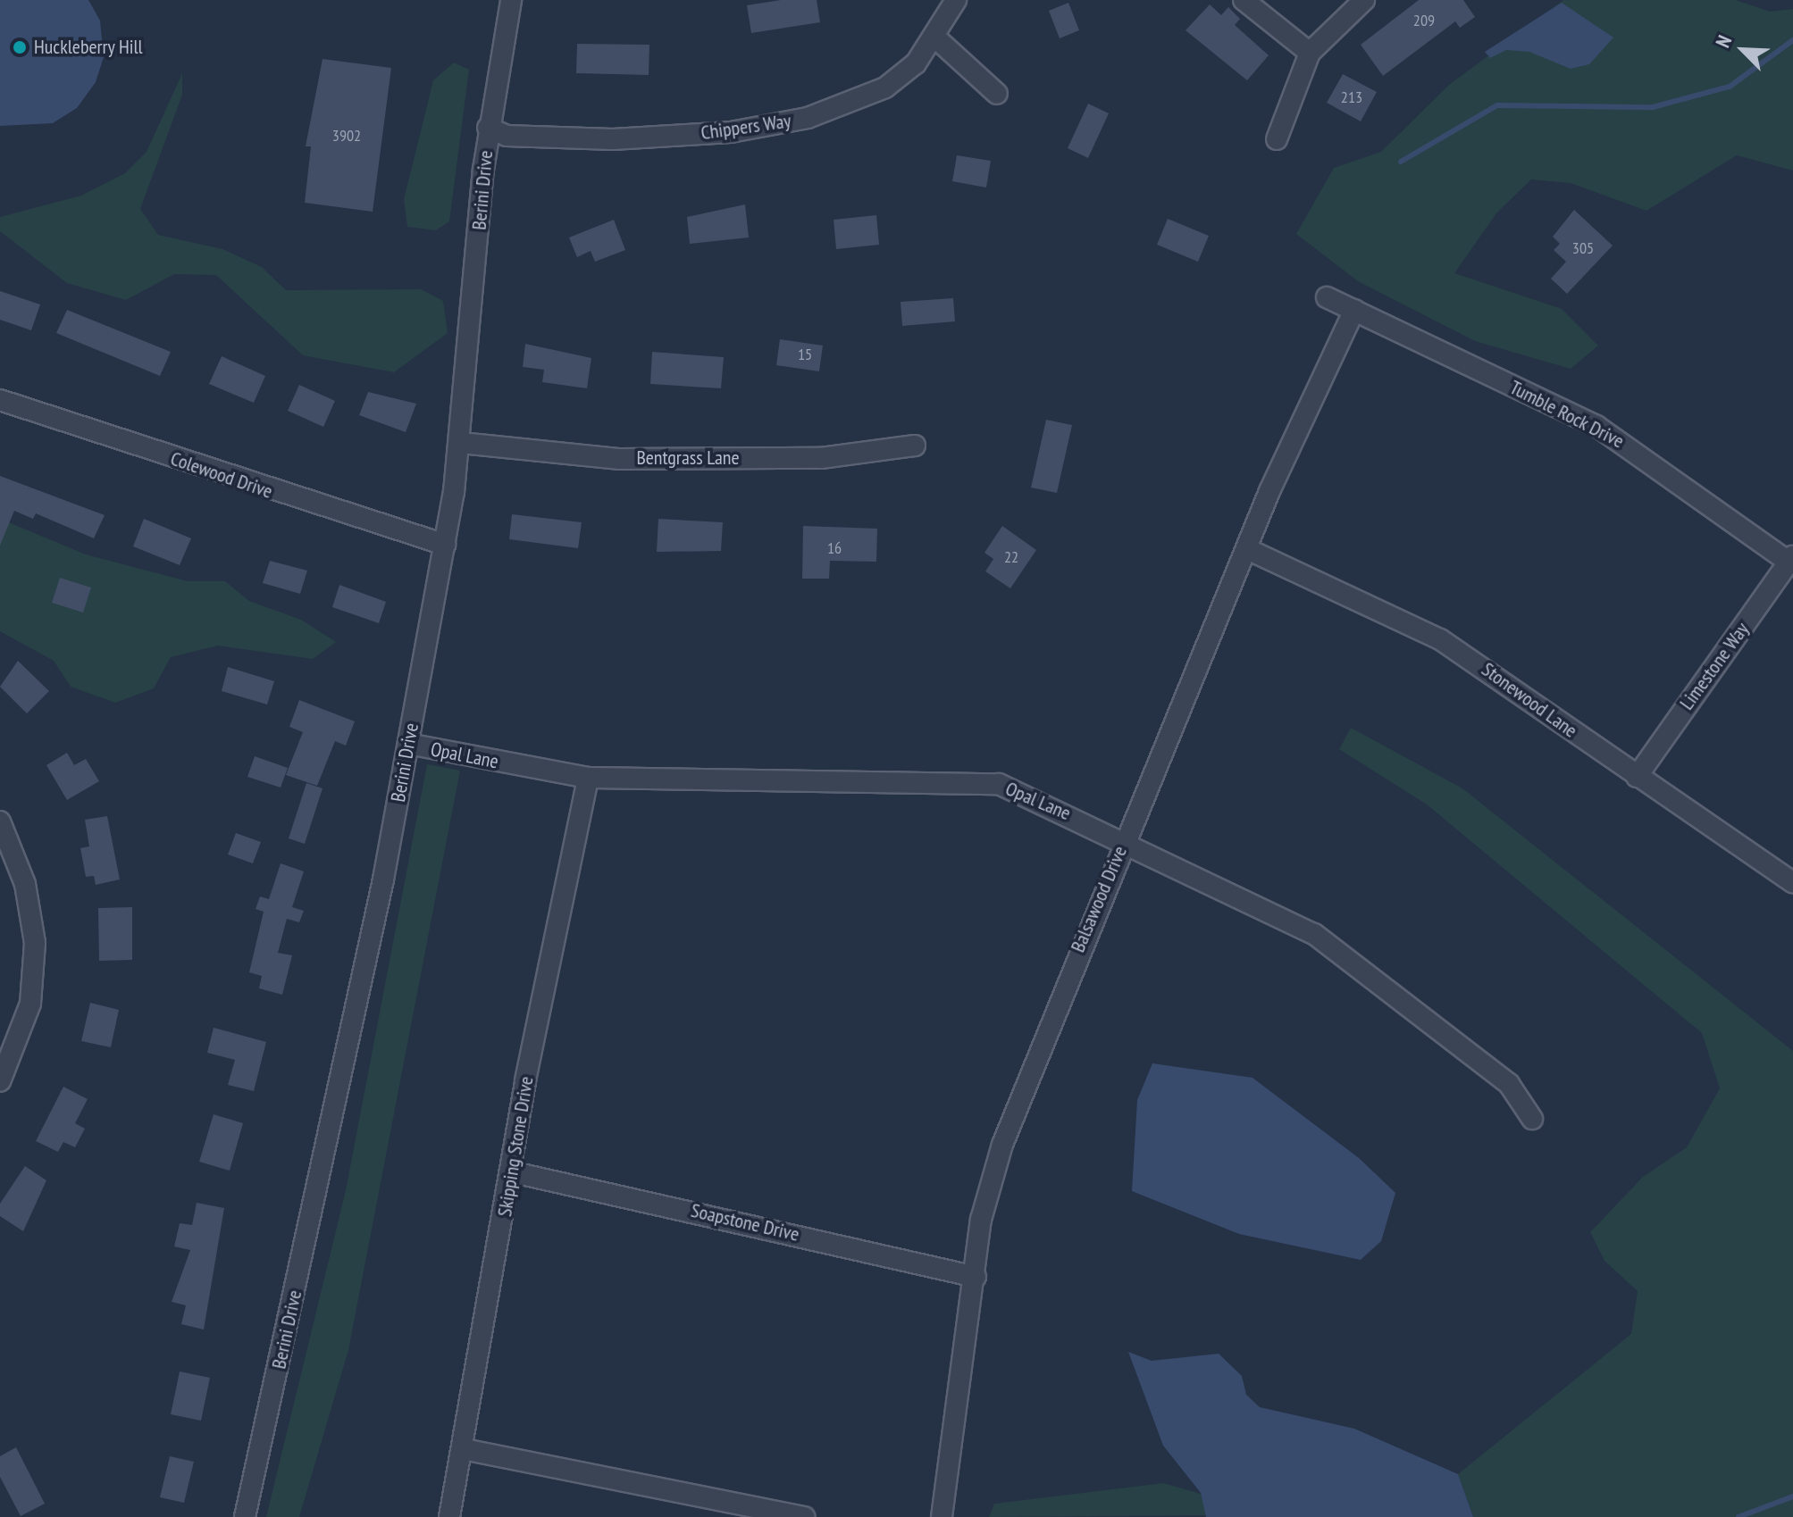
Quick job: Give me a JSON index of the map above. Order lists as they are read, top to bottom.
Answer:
{
  "streets": {
    "street": [
      "Chippers Way",
      "Berini Drive",
      "Tumble Rock Drive",
      "Bentgrass Lane",
      "Colewood Drive",
      "Limestone Way",
      "Stonewood Lane",
      "Opal Lane",
      "Balsawood Drive",
      "Skipping Stone Drive",
      "Soapstone Drive"
    ]
  },
  "crossings": [
    ["Chippers Way", "Berini Drive"],
    ["Berini Drive", "Bentgrass Lane"],
    ["Berini Drive", "Colewood Drive"],
    ["Berini Drive", "Opal Lane"],
    ["Tumble Rock Drive", "Limestone Way"],
    ["Tumble Rock Drive", "Balsawood Drive"],
    ["Limestone Way", "Stonewood Lane"],
    ["Stonewood Lane", "Balsawood Drive"],
    ["Opal Lane", "Balsawood Drive"],
    ["Opal Lane", "Skipping Stone Drive"],
    ["Balsawood Drive", "Soapstone Drive"],
    ["Skipping Stone Drive", "Soapstone Drive"]
  ],
  "places": ["Huckleberry Hill"],
  "house_numbers": [
    "209",
    "213",
    "3902",
    "305",
    "15",
    "16",
    "22"
  ],
  "north": "top left"
}
